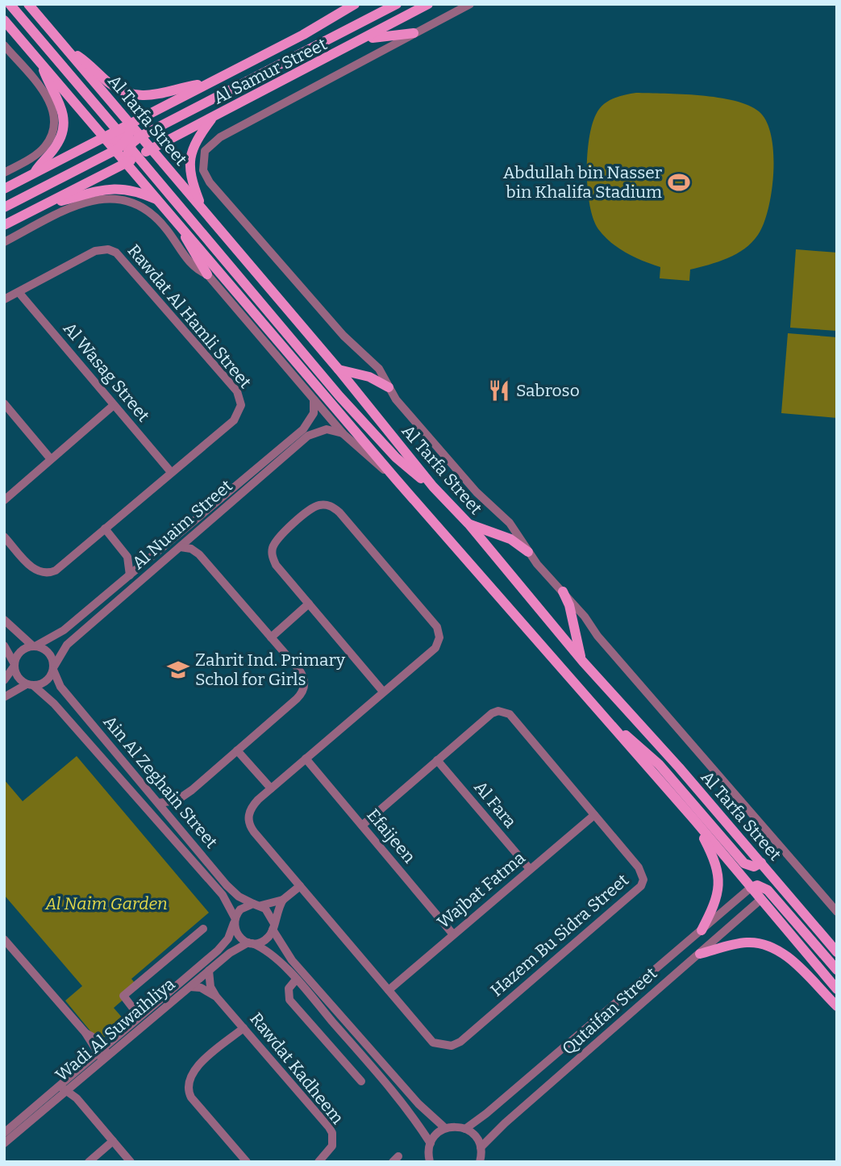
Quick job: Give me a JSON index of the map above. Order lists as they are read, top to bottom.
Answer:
{
  "streets": {
    "main road": ["Al Samur Street", "Al Tarfa Street"],
    "street": [
      "Rawdat Al Hamli Street",
      "Al Wasag Street",
      "Al Nuaim Street",
      "Ain Al Zeghain Street",
      "Al Fara",
      "Efaijeen",
      "Wajbat Fatma",
      "Hazem Bu Sidra Street",
      "Qutaifan Street",
      "Wadi Al Suwaihliya",
      "Rawdat Kadheem"
    ]
  },
  "crossings": [
    ["Al Samur Street", "Al Tarfa Street"],
    ["Al Tarfa Street", "Al Nuaim Street"],
    ["Al Tarfa Street", "Qutaifan Street"],
    ["Rawdat Al Hamli Street", "Al Wasag Street"],
    ["Al Nuaim Street", "Ain Al Zeghain Street"],
    ["Ain Al Zeghain Street", "Wadi Al Suwaihliya"],
    ["Al Fara", "Wajbat Fatma"],
    ["Al Fara", "Hazem Bu Sidra Street"],
    ["Efaijeen", "Wajbat Fatma"],
    ["Efaijeen", "Hazem Bu Sidra Street"],
    ["Wajbat Fatma", "Hazem Bu Sidra Street"],
    ["Wadi Al Suwaihliya", "Rawdat Kadheem"]
  ],
  "parks": ["Al Naim Garden"],
  "places": {
    "sports": ["Abdullah bin Nasser bin Khalifa Stadium"],
    "restaurant": ["Sabroso"],
    "school or university": ["Zahrit Ind. Primary Schol for Girls"]
  }
}
